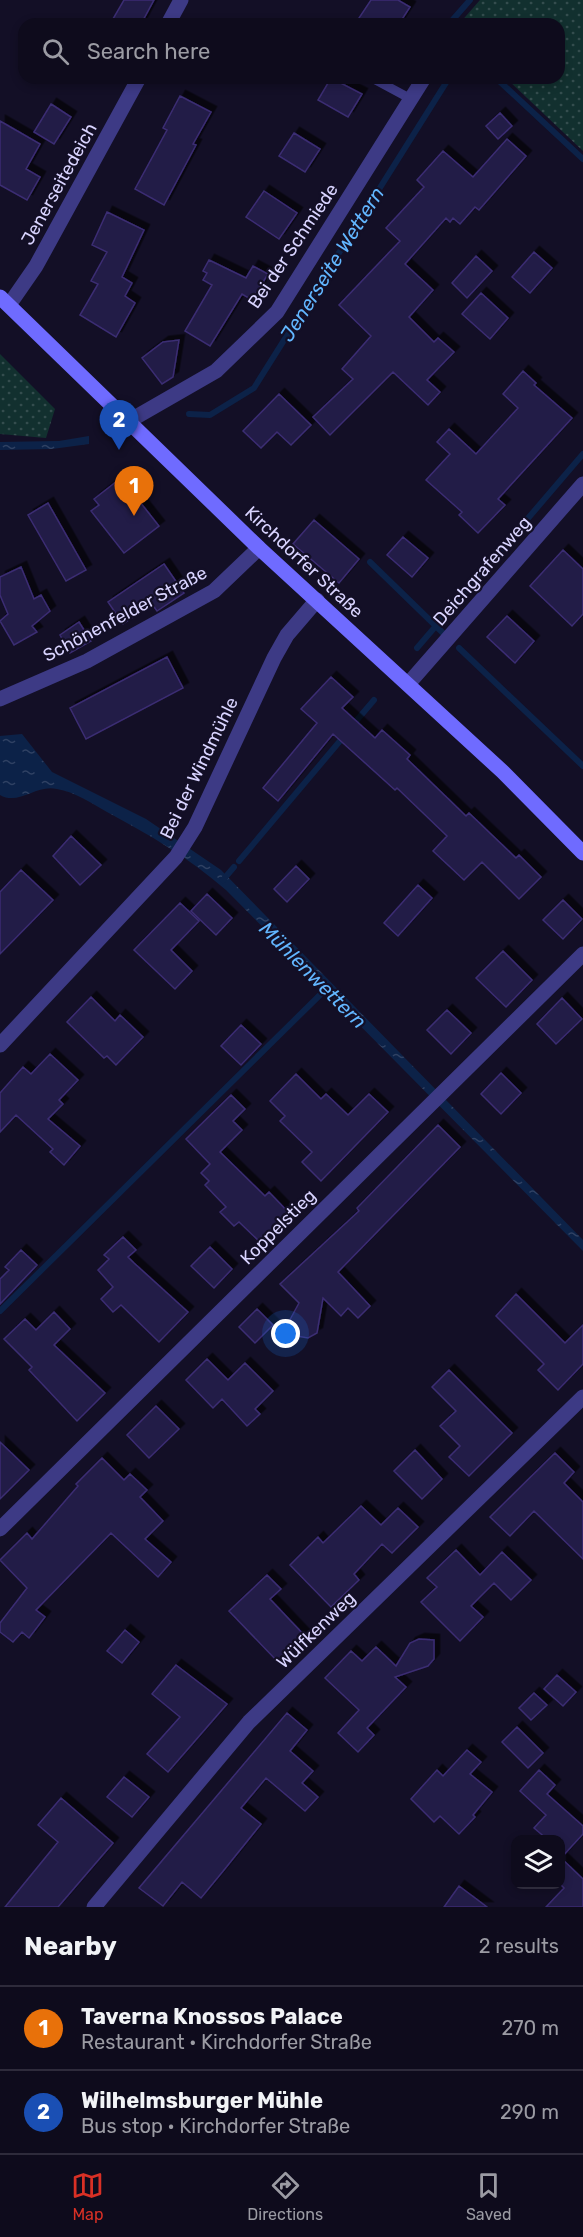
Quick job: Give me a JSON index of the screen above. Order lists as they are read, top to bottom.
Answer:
{
  "streets": {
    "street": [
      "Jenerseitedeich",
      "Bei der Schmiede",
      "Kirchdorfer Straße",
      "Deichgrafenweg",
      "Schönenfelder Straße",
      "Bei der Windmühle",
      "Koppelstieg",
      "Wülfkenweg"
    ]
  },
  "crossings": [
    ["Jenerseitedeich", "Kirchdorfer Straße"],
    ["Bei der Schmiede", "Kirchdorfer Straße"],
    ["Kirchdorfer Straße", "Deichgrafenweg"],
    ["Kirchdorfer Straße", "Schönenfelder Straße"],
    ["Kirchdorfer Straße", "Bei der Windmühle"]
  ],
  "water": ["Jenerseite Wettern", "Mühlenwettern"],
  "page": {
    "search": "Search here",
    "pins": ["2", "1"],
    "heading": ["Nearby", "2 results"],
    "list": [
      {
        "mark": "1",
        "name": "Taverna Knossos Palace",
        "note": "Restaurant · Kirchdorfer Straße",
        "value": "270 m"
      },
      {
        "mark": "2",
        "name": "Wilhelmsburger Mühle",
        "note": "Bus stop · Kirchdorfer Straße",
        "value": "290 m"
      }
    ],
    "nav": ["Map", "Directions", "Saved"]
  }
}
